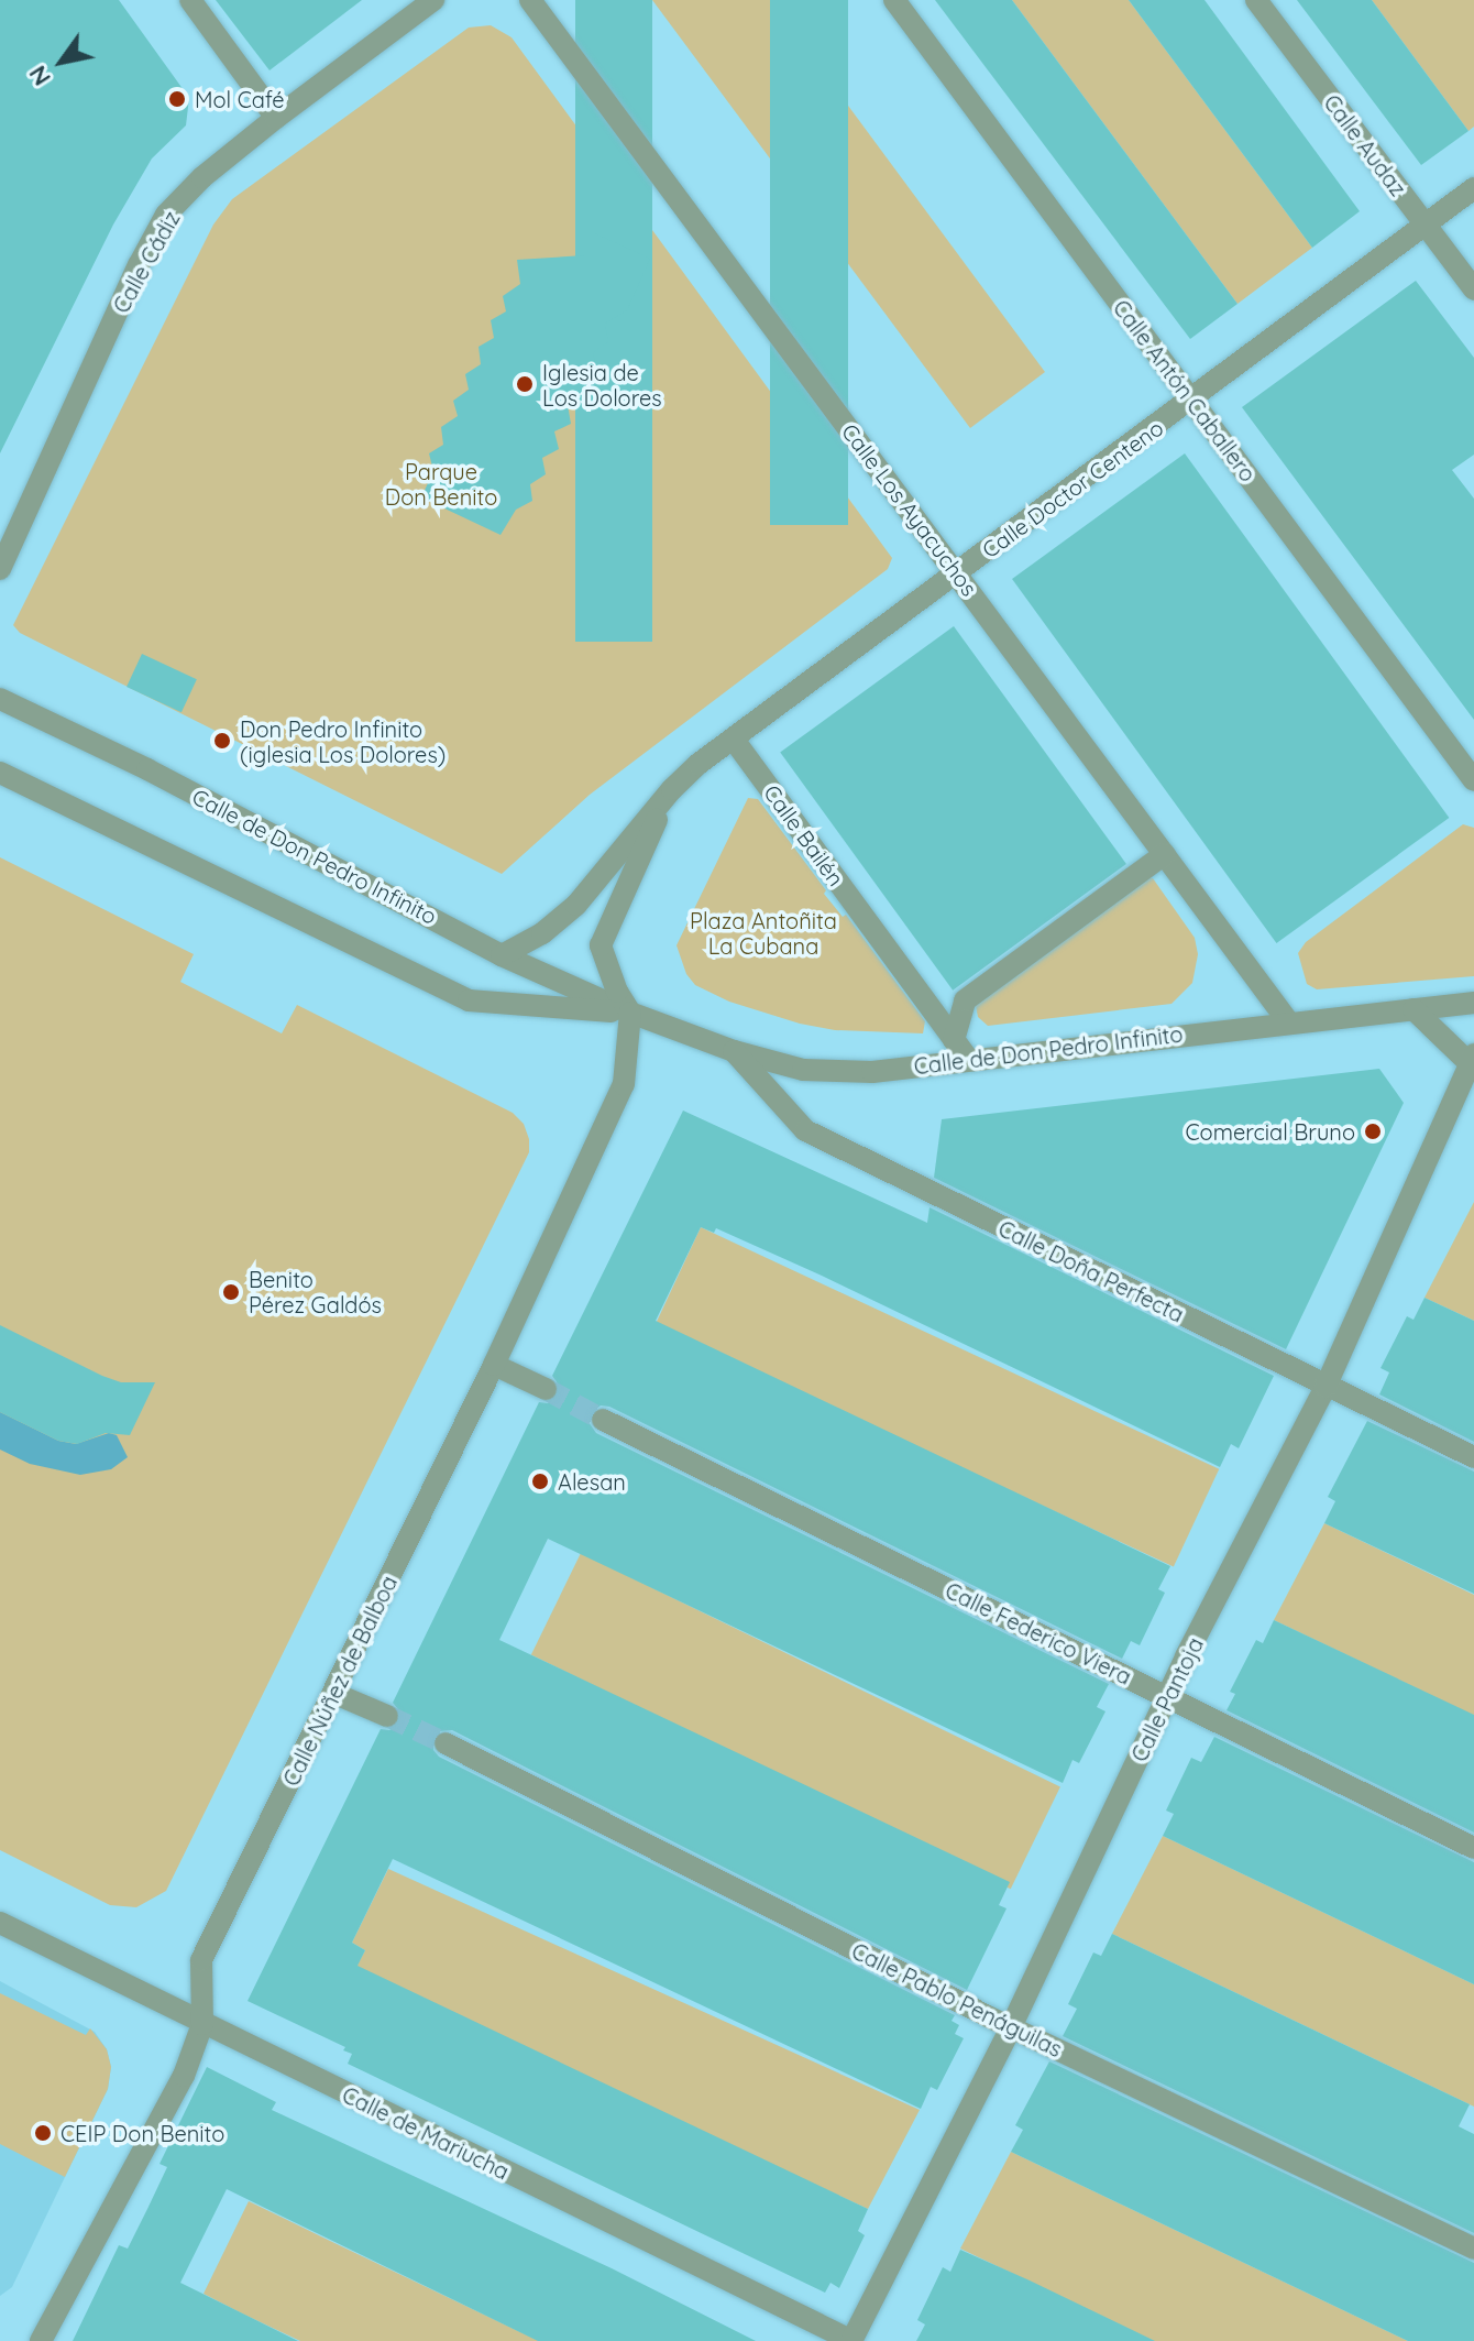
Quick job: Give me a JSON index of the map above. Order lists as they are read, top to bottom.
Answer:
{
  "streets": {
    "street": [
      "Calle Audaz",
      "Calle Cádiz",
      "Calle Antón Caballero",
      "Calle Doctor Centeno",
      "Calle Los Ayacuchos",
      "Calle Bailén",
      "Calle de Don Pedro Infinito",
      "Calle Doña Perfecta",
      "Calle Federico Viera",
      "Calle Núñez de Balboa",
      "Calle Pantoja",
      "Calle Pablo Penáguilas",
      "Calle de Mariucha"
    ]
  },
  "crossings": [
    ["Calle Audaz", "Calle Doctor Centeno"],
    ["Calle Antón Caballero", "Calle Doctor Centeno"],
    ["Calle Doctor Centeno", "Calle Los Ayacuchos"],
    ["Calle Doctor Centeno", "Calle Bailén"],
    ["Calle Doctor Centeno", "Calle de Don Pedro Infinito"],
    ["Calle Doctor Centeno", "Calle Núñez de Balboa"],
    ["Calle Los Ayacuchos", "Calle de Don Pedro Infinito"],
    ["Calle Bailén", "Calle de Don Pedro Infinito"],
    ["Calle de Don Pedro Infinito", "Calle Doña Perfecta"],
    ["Calle de Don Pedro Infinito", "Calle Núñez de Balboa"],
    ["Calle Doña Perfecta", "Calle Pantoja"],
    ["Calle Federico Viera", "Calle Pantoja"],
    ["Calle Núñez de Balboa", "Calle de Mariucha"],
    ["Calle Pantoja", "Calle Pablo Penáguilas"],
    ["Calle Pantoja", "Calle de Mariucha"]
  ],
  "parks": ["Parque Don Benito", "Plaza Antoñita La Cubana"],
  "places": [
    "Mol Café",
    "Iglesia de Los Dolores",
    "Don Pedro Infinito (iglesia Los Dolores)",
    "Comercial Bruno",
    "Benito Pérez Galdós",
    "Alesan",
    "CEIP Don Benito"
  ],
  "north": "bottom left"
}
